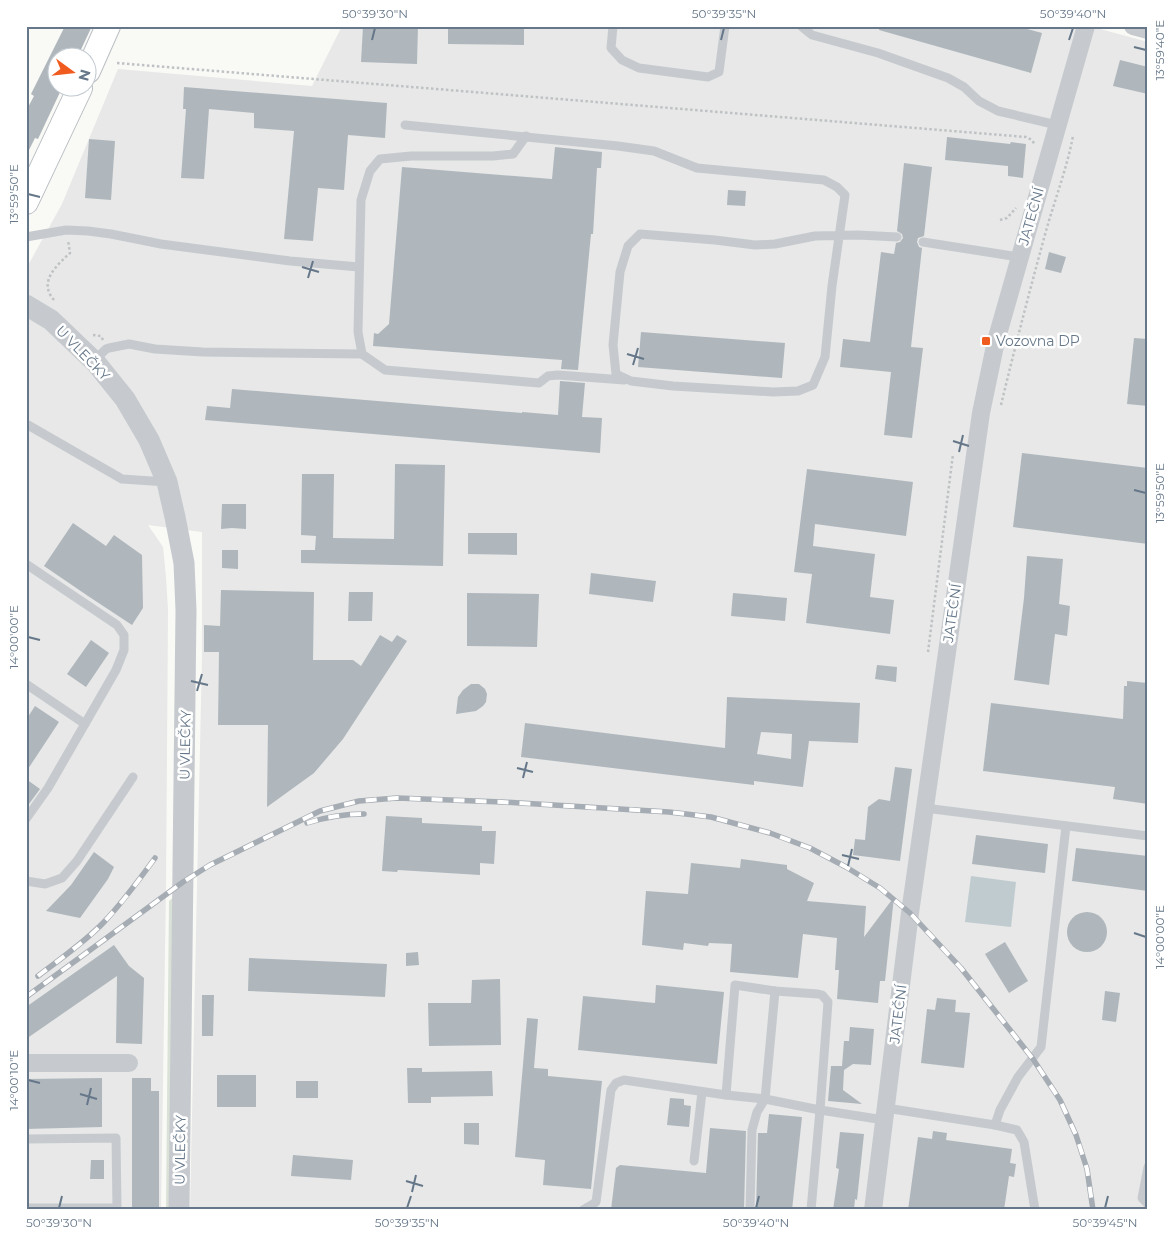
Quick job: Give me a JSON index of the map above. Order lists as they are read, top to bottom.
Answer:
{
  "streets": {
    "street": ["JATEČNÍ", "U VLEČKY"]
  },
  "places": {
    "transit": ["Vozovna DP"]
  },
  "north": "right",
  "coordinates": [
    "50°39'30\"N",
    "50°39'35\"N",
    "50°39'40\"N",
    "13°59'40\"E",
    "13°59'50\"E",
    "14°00'00\"E",
    "14°00'10\"E",
    "50°39'45\"N"
  ]
}
